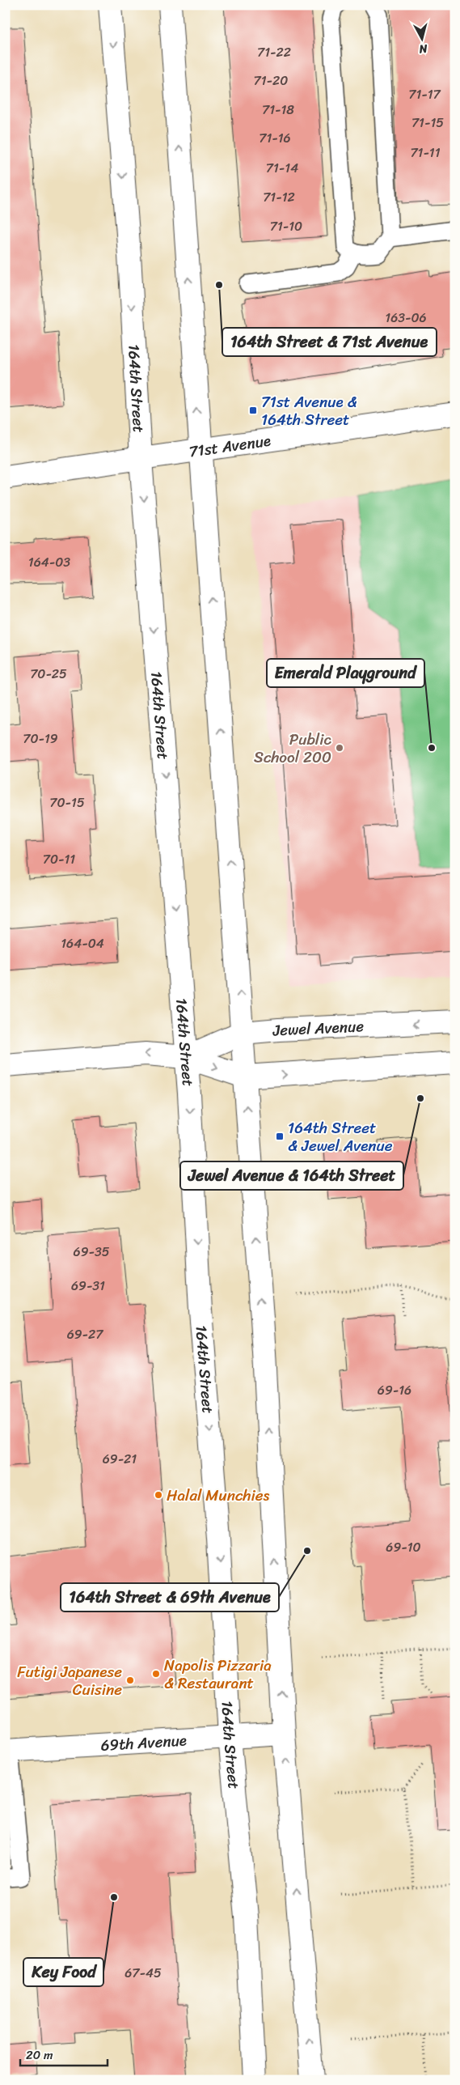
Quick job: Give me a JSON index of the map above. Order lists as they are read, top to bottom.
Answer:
{
  "streets": {
    "street": [
      "164th Street",
      "71st Avenue",
      "Jewel Avenue",
      "69th Avenue"
    ]
  },
  "crossings": [
    ["164th Street", "71st Avenue"],
    ["164th Street", "Jewel Avenue"],
    ["164th Street", "69th Avenue"]
  ],
  "places": {
    "other": [
      "164th Street & 71st Avenue",
      "Public School 200",
      "Emerald Playground",
      "Jewel Avenue & 164th Street",
      "Halal Munchies",
      "164th Street & 69th Avenue",
      "Napolis Pizzaria & Restaurant",
      "Futigi Japanese Cuisine",
      "Key Food"
    ],
    "transit": ["71st Avenue & 164th Street", "164th Street & Jewel Avenue"]
  },
  "house_numbers": [
    "71-22",
    "71-20",
    "71-17",
    "71-18",
    "71-15",
    "71-16",
    "71-11",
    "71-14",
    "71-12",
    "71-10",
    "163-06",
    "164-03",
    "70-25",
    "70-19",
    "70-15",
    "70-11",
    "164-04",
    "69-35",
    "69-31",
    "69-27",
    "69-16",
    "69-21",
    "69-10",
    "67-45"
  ],
  "scale_bar": "20 m",
  "north": "bottom"
}
